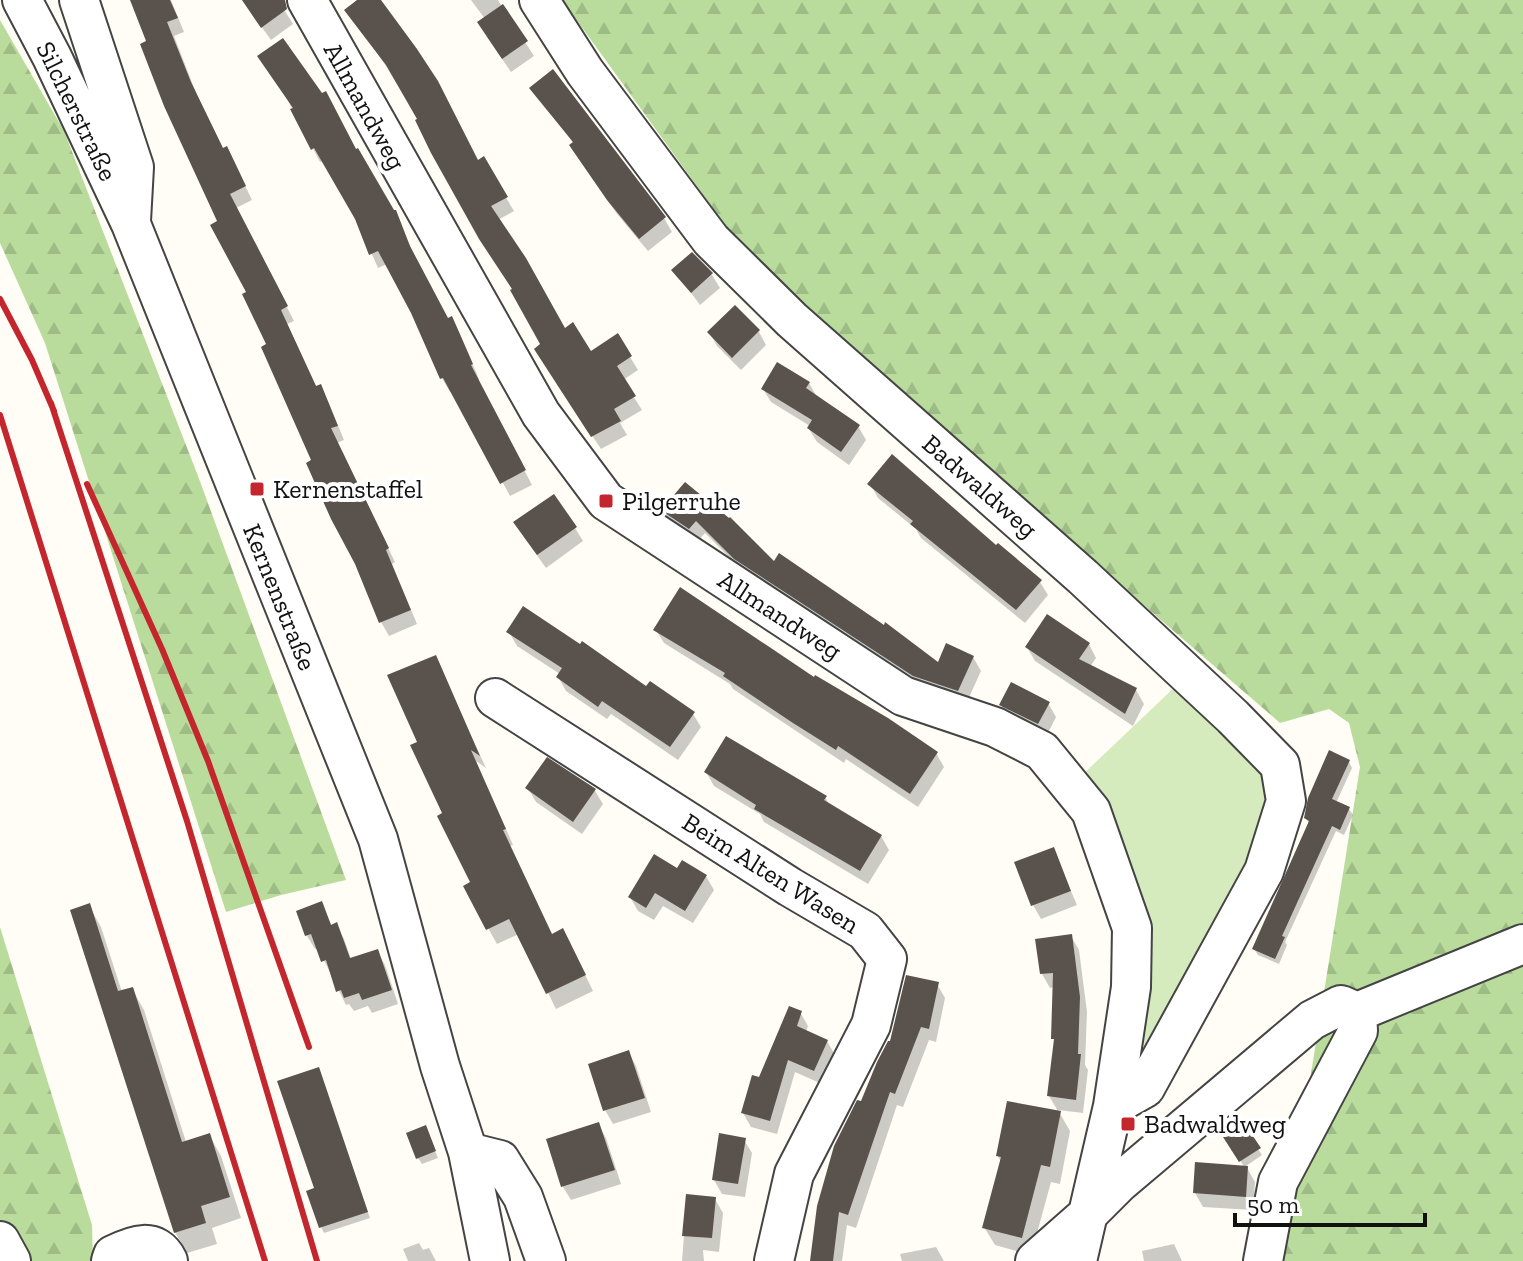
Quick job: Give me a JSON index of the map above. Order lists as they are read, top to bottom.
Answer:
{
  "streets": {
    "street": [
      "Allmandweg",
      "Silcherstraße",
      "Badwaldweg",
      "Kernenstraße",
      "Beim Alten Wasen"
    ]
  },
  "crossings": [
    ["Allmandweg", "Badwaldweg"],
    ["Silcherstraße", "Kernenstraße"]
  ],
  "places": {
    "transit": ["Kernenstaffel", "Pilgerruhe", "Badwaldweg"]
  },
  "scale_bar": "50 m"
}
